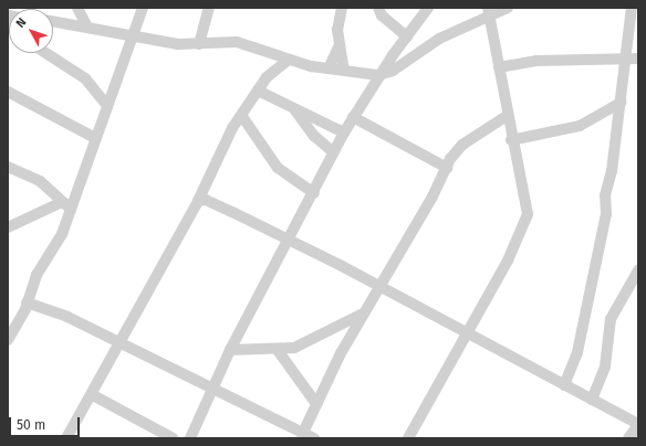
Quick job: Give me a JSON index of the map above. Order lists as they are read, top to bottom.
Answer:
{
  "scale_bar": "50 m",
  "north": "top left"
}
